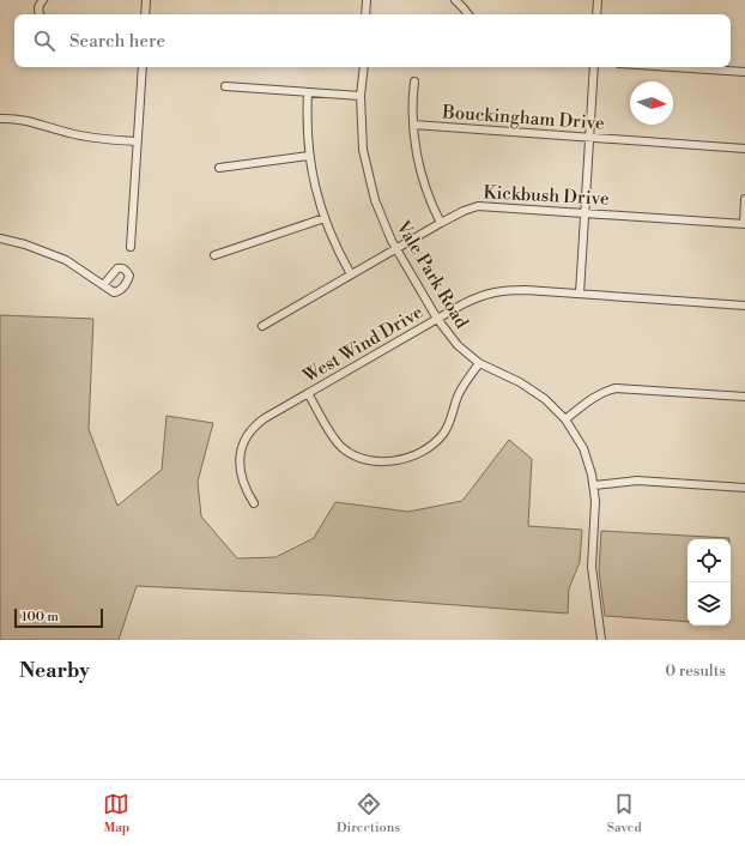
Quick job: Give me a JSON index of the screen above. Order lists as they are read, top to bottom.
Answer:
{
  "streets": {
    "street": [
      "Bouckingham Drive",
      "Kickbush Drive",
      "Vale Park Road",
      "West Wind Drive"
    ]
  },
  "crossings": [
    ["Kickbush Drive", "Vale Park Road"],
    ["Vale Park Road", "West Wind Drive"]
  ],
  "scale_bar": "100 m",
  "north": "right",
  "page": {
    "search": "Search here",
    "scale": "100 m",
    "heading": ["Nearby", "0 results"],
    "nav": ["Map", "Directions", "Saved"]
  }
}
